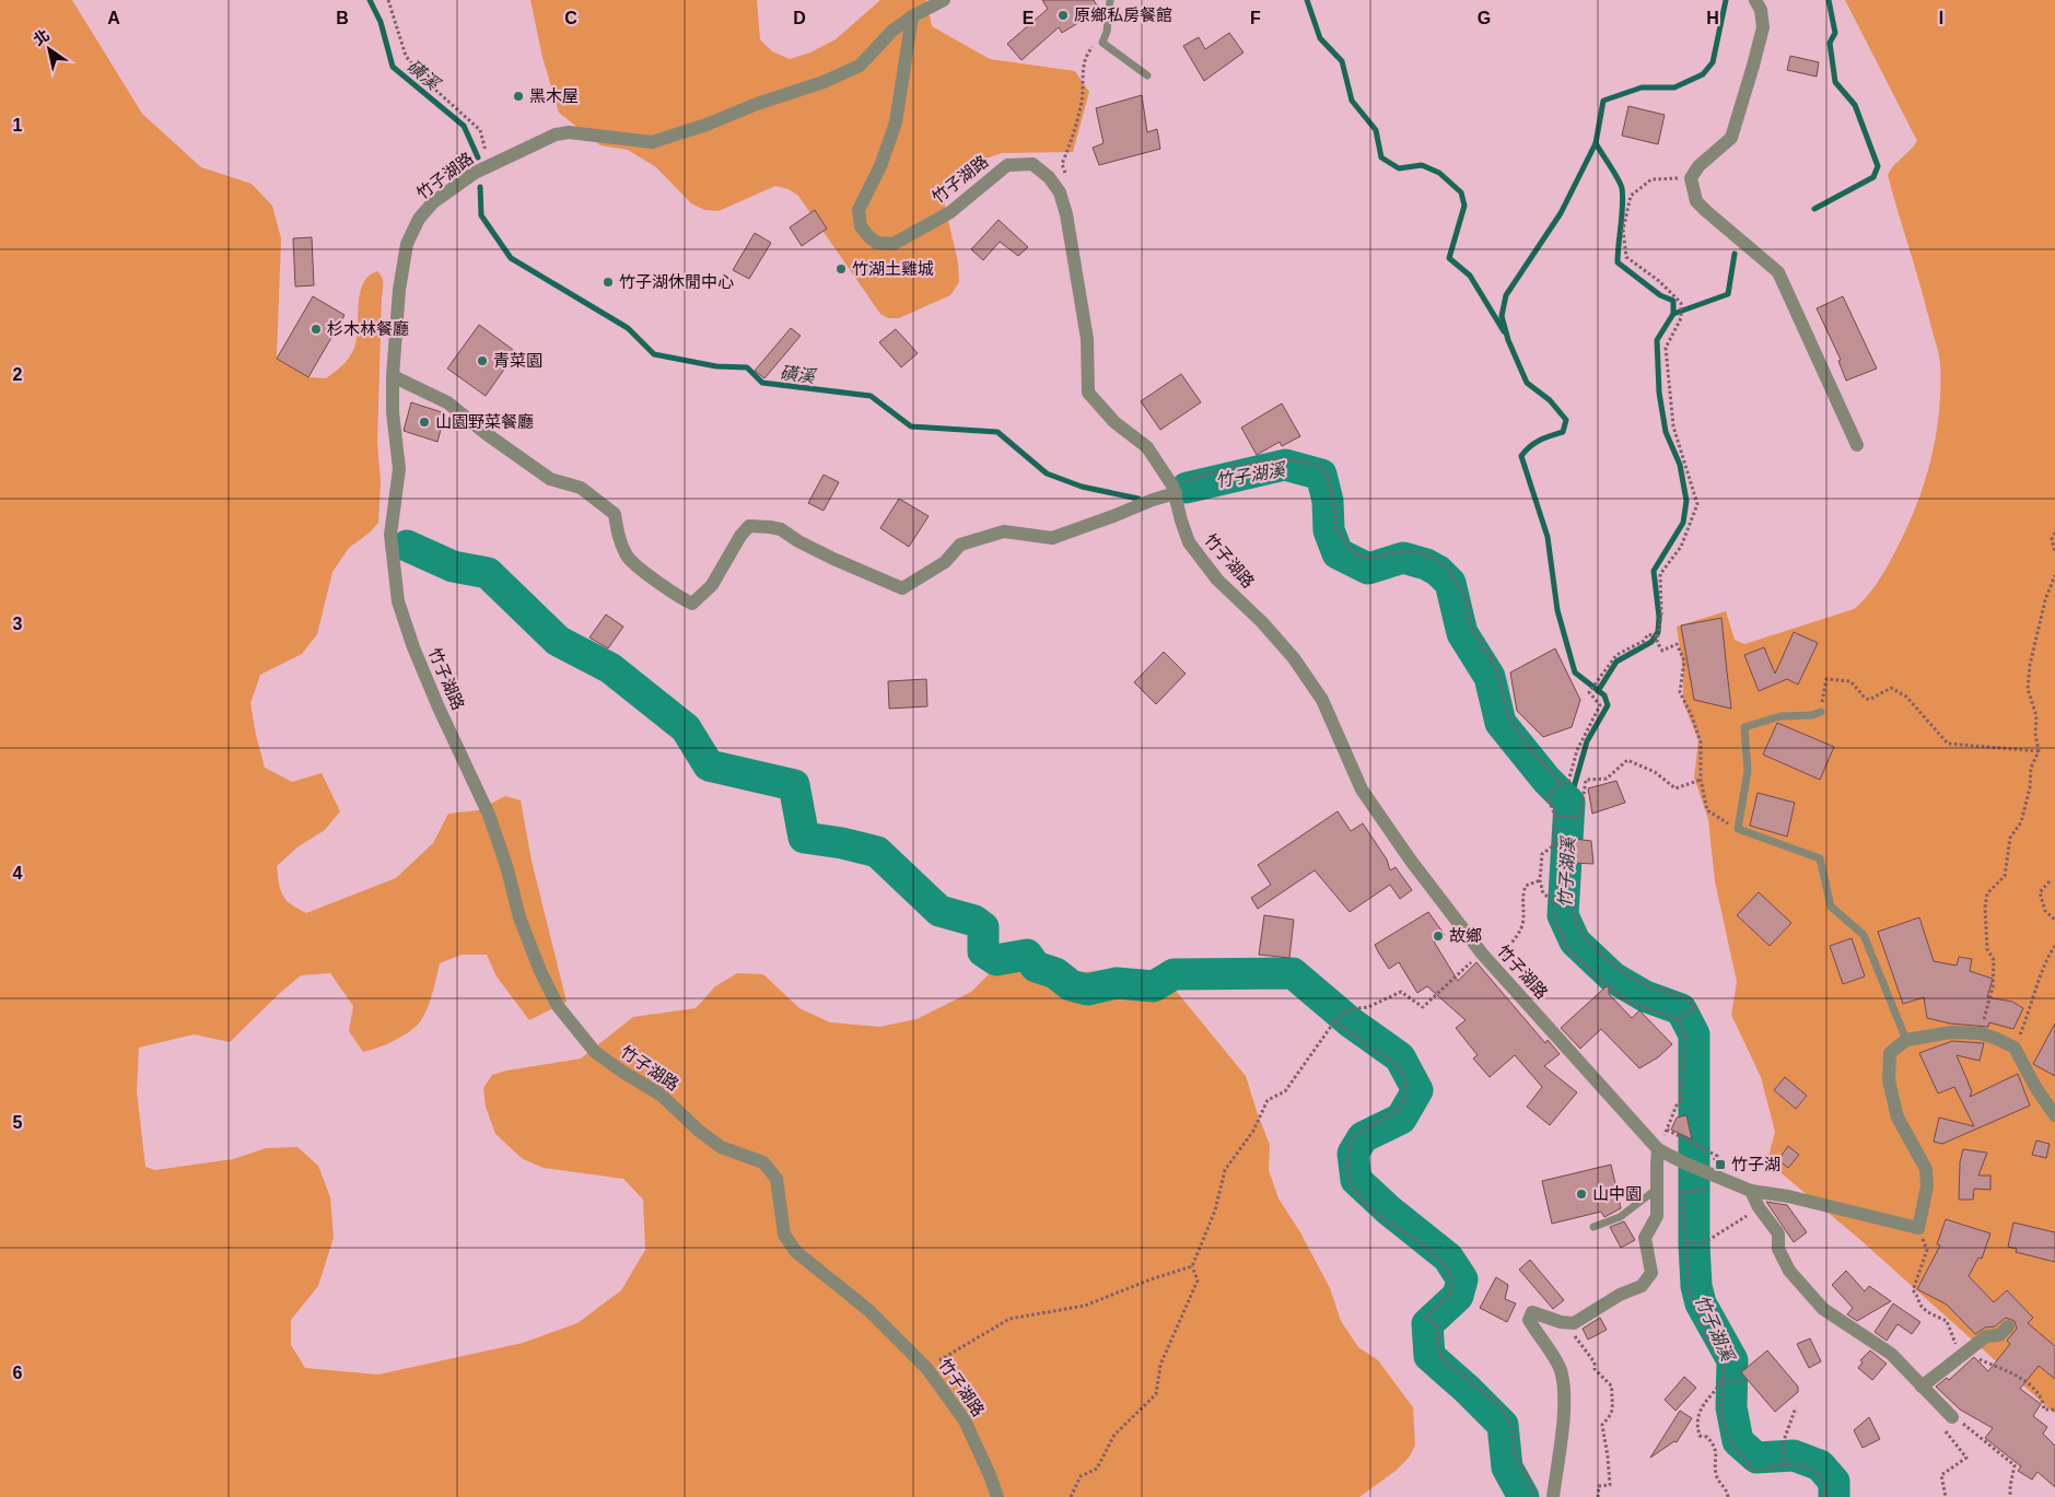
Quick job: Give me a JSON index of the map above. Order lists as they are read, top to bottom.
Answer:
{
  "streets": {
    "street": ["竹子湖路"]
  },
  "water": ["磺溪", "竹子湖溪"],
  "places": {
    "other": [
      "原鄉私房餐館",
      "黑木屋",
      "竹湖土雞城",
      "竹子湖休閒中心",
      "杉木林餐廳",
      "青菜園",
      "山園野菜餐廳",
      "故鄉",
      "山中園"
    ],
    "transit": ["竹子湖"]
  },
  "north": "top left",
  "grid": {
    "columns": [
      "A",
      "B",
      "C",
      "D",
      "E",
      "F",
      "G",
      "H",
      "I"
    ],
    "rows": [
      "1",
      "2",
      "3",
      "4",
      "5",
      "6"
    ]
  }
}
